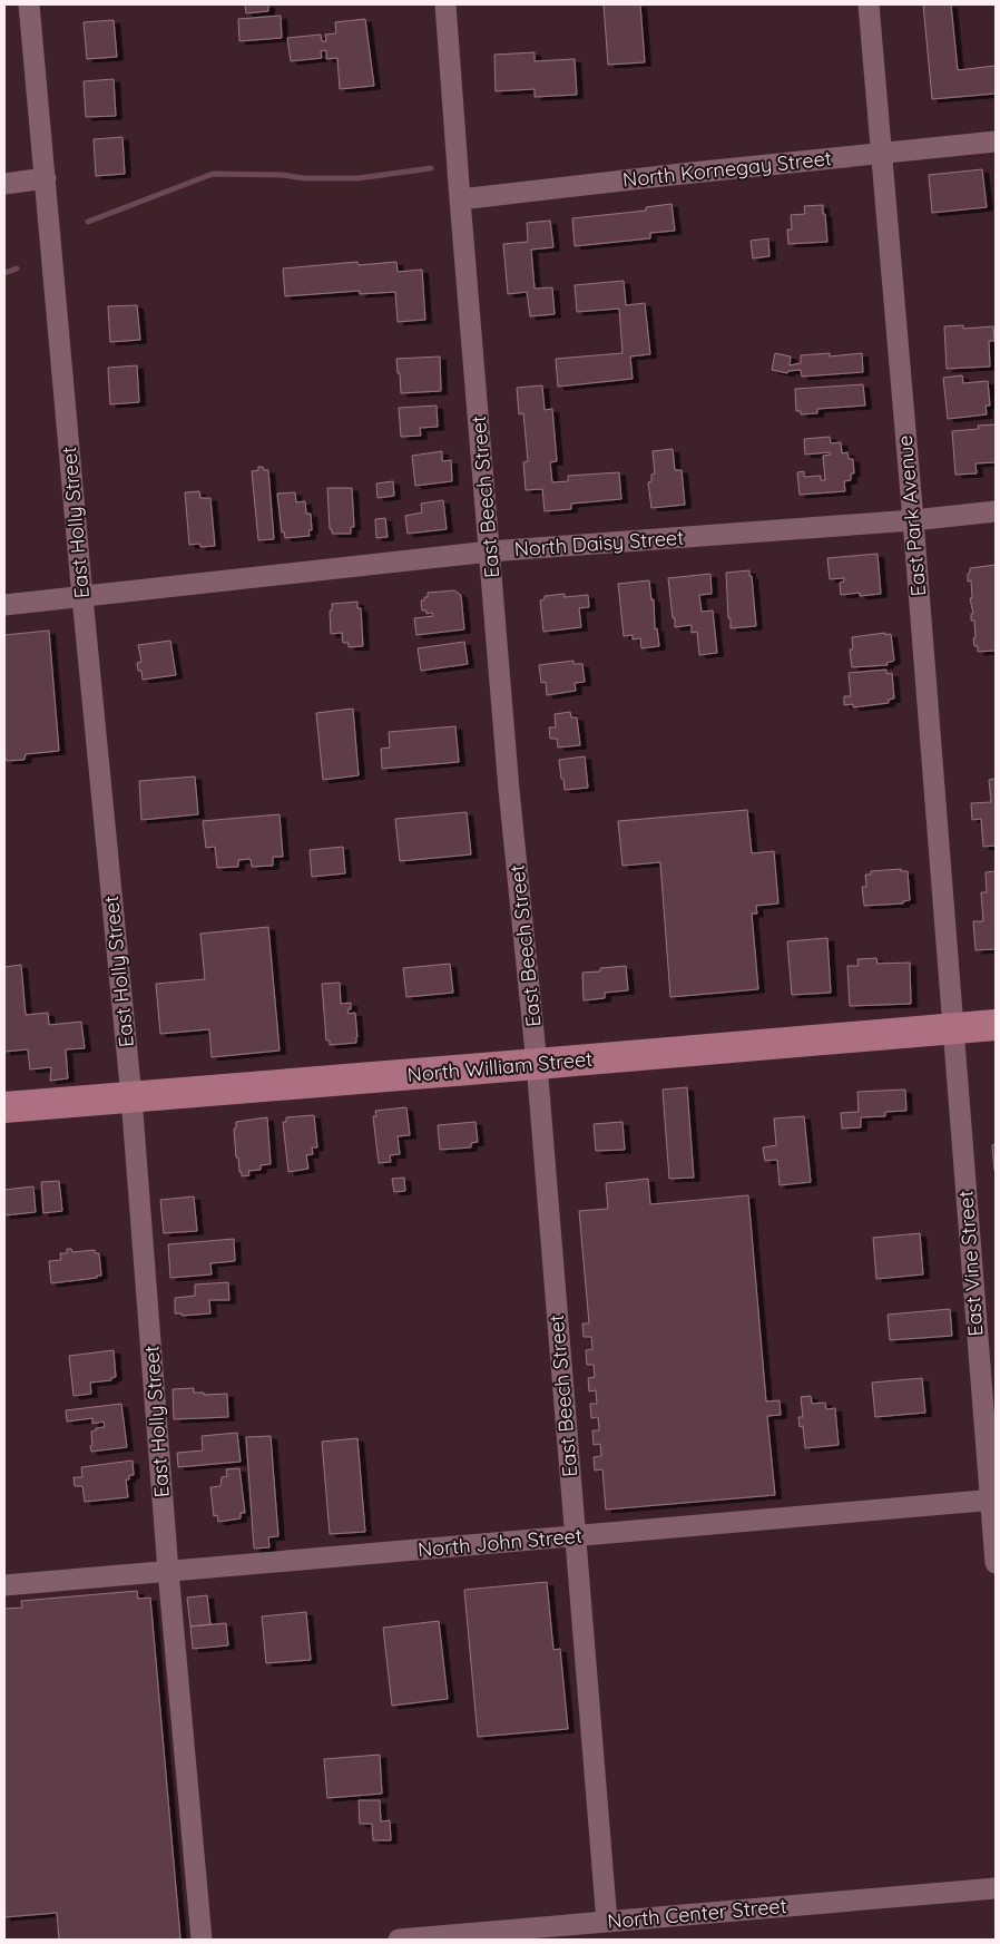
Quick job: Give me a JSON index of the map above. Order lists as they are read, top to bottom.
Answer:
{
  "streets": {
    "main road": ["North William Street"],
    "street": [
      "North Kornegay Street",
      "East Beech Street",
      "East Park Avenue",
      "East Holly Street",
      "North Daisy Street",
      "East Vine Street",
      "North John Street",
      "North Center Street"
    ]
  },
  "crossings": [
    ["North Kornegay Street", "East Beech Street"],
    ["North Kornegay Street", "East Park Avenue"],
    ["East Beech Street", "North Daisy Street"],
    ["East Beech Street", "North William Street"],
    ["East Beech Street", "North John Street"],
    ["East Beech Street", "North Center Street"],
    ["East Park Avenue", "North Daisy Street"],
    ["East Park Avenue", "North William Street"],
    ["East Park Avenue", "East Vine Street"],
    ["East Holly Street", "North Daisy Street"],
    ["East Holly Street", "North William Street"],
    ["East Holly Street", "North John Street"],
    ["North William Street", "East Vine Street"],
    ["East Vine Street", "North John Street"]
  ]
}
